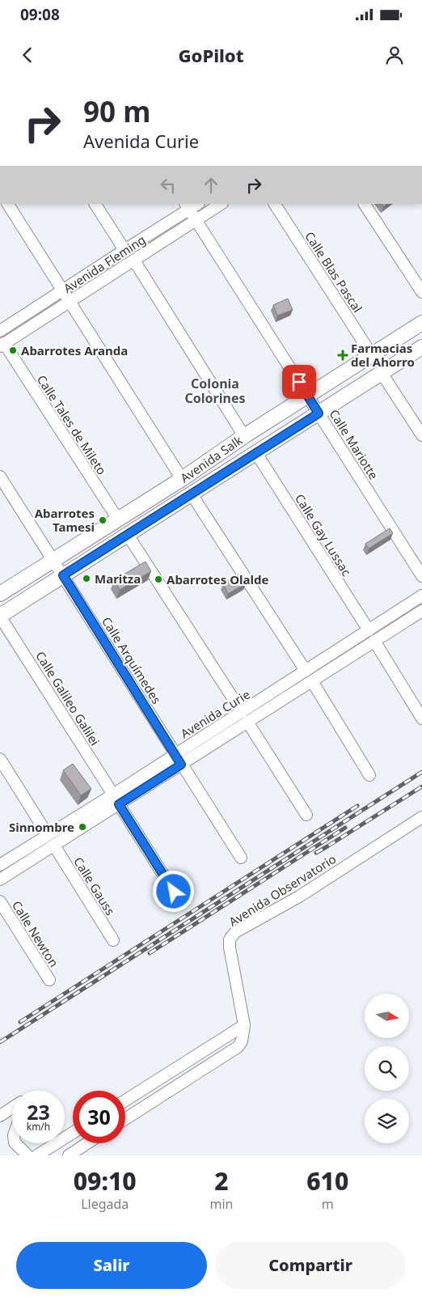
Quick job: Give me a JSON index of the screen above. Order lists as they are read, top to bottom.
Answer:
{
  "streets": {
    "main road": ["Avenida Salk"],
    "street": [
      "Avenida Fleming",
      "Calle Blas Pascal",
      "Calle Tales de Mileto",
      "Calle Mariotte",
      "Calle Gay Lussac",
      "Calle Arquímedes",
      "Calle Galileo Galilei",
      "Avenida Curie",
      "Calle Gauss",
      "Avenida Observatorio",
      "Calle Newton"
    ]
  },
  "crossings": [
    ["Avenida Fleming", "Calle Tales de Mileto"],
    ["Avenida Fleming", "Calle Mariotte"],
    ["Calle Blas Pascal", "Avenida Salk"],
    ["Calle Tales de Mileto", "Avenida Salk"],
    ["Calle Mariotte", "Avenida Salk"],
    ["Avenida Salk", "Calle Gay Lussac"],
    ["Avenida Salk", "Calle Arquímedes"],
    ["Avenida Salk", "Calle Galileo Galilei"],
    ["Calle Gay Lussac", "Avenida Curie"],
    ["Calle Arquímedes", "Avenida Curie"],
    ["Calle Galileo Galilei", "Avenida Curie"],
    ["Avenida Curie", "Calle Gauss"]
  ],
  "districts": ["Colonia Colorines"],
  "places": {
    "other": [
      "Abarrotes Aranda",
      "Abarrotes Tamesi",
      "Maritza",
      "Abarrotes Olalde",
      "Sinnombre"
    ],
    "health": ["Farmacias del Ahorro"]
  },
  "north": "right",
  "page": {
    "status": "09:08",
    "header": "GoPilot",
    "turn": ["90 m", "Avenida Curie"],
    "speed": "23 km/h",
    "limit": "30",
    "eta": [
      "09:10",
      "Llegada",
      "2",
      "min",
      "610",
      "m"
    ],
    "buttons": ["Salir", "Compartir"]
  }
}
